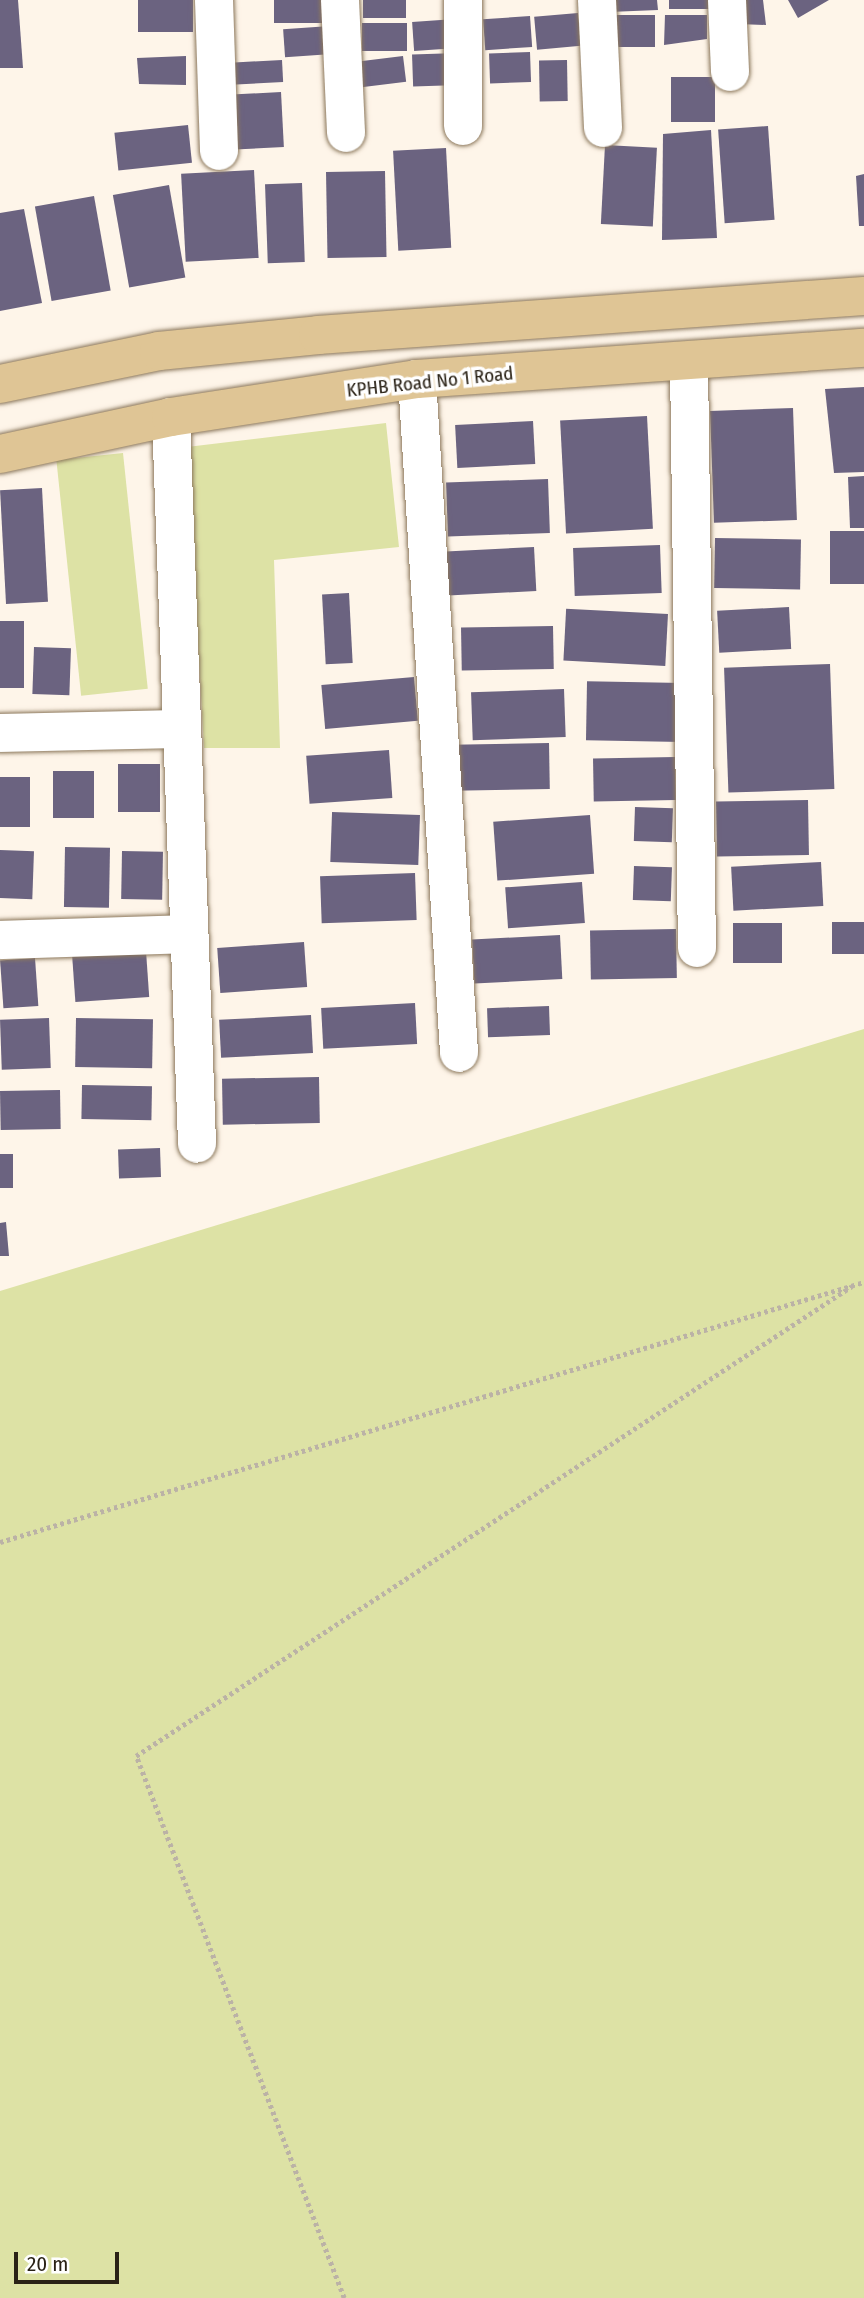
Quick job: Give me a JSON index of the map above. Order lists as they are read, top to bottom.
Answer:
{
  "streets": {
    "main road": ["KPHB Road No 1 Road"]
  },
  "scale_bar": "20 m"
}
